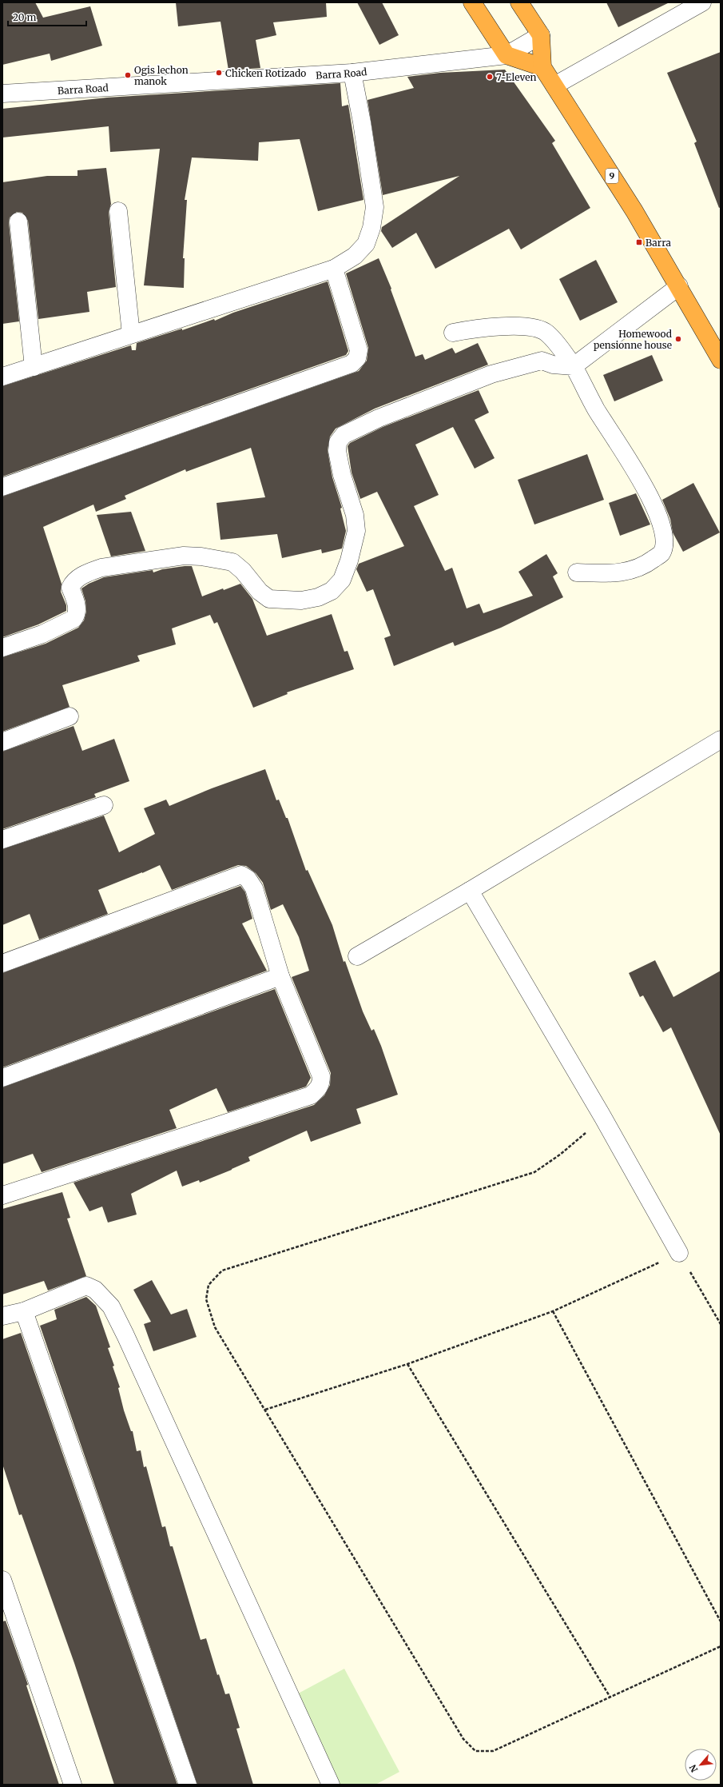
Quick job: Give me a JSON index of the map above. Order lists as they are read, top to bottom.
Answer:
{
  "streets": {
    "highway": ["9"],
    "street": ["Barra Road"]
  },
  "places": {
    "other": [
      "Chicken Rotizado",
      "Ogis lechon manok",
      "7-Eleven",
      "Homewood pensionne house"
    ],
    "transit": ["Barra"]
  },
  "scale_bar": "20 m",
  "north": "bottom left"
}
